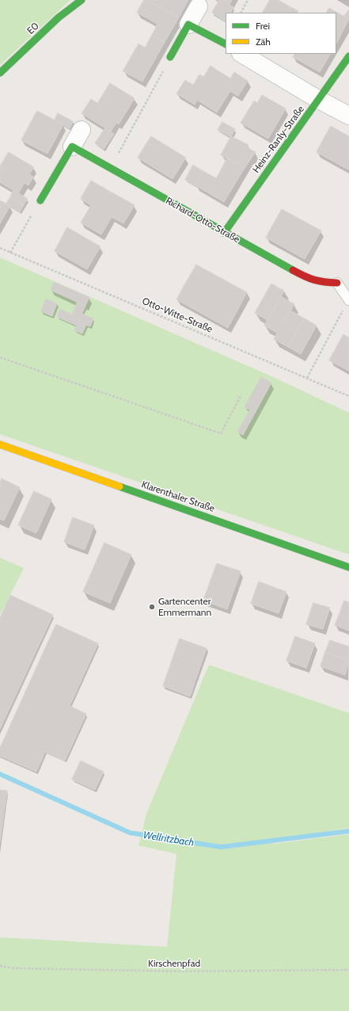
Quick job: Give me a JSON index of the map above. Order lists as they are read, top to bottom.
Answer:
{
  "streets": {
    "street": [
      "E0",
      "Heinz-Ranly-Straße",
      "Richard-Otto-Straße",
      "Klarenthaler Straße"
    ],
    "path": ["Otto-Witte-Straße", "Kirschenpfad"]
  },
  "crossings": [
    ["Heinz-Ranly-Straße", "Richard-Otto-Straße"]
  ],
  "water": ["Wellritzbach"],
  "places": ["Gartencenter Emmermann"],
  "legend": ["Frei", "Zäh"]
}
